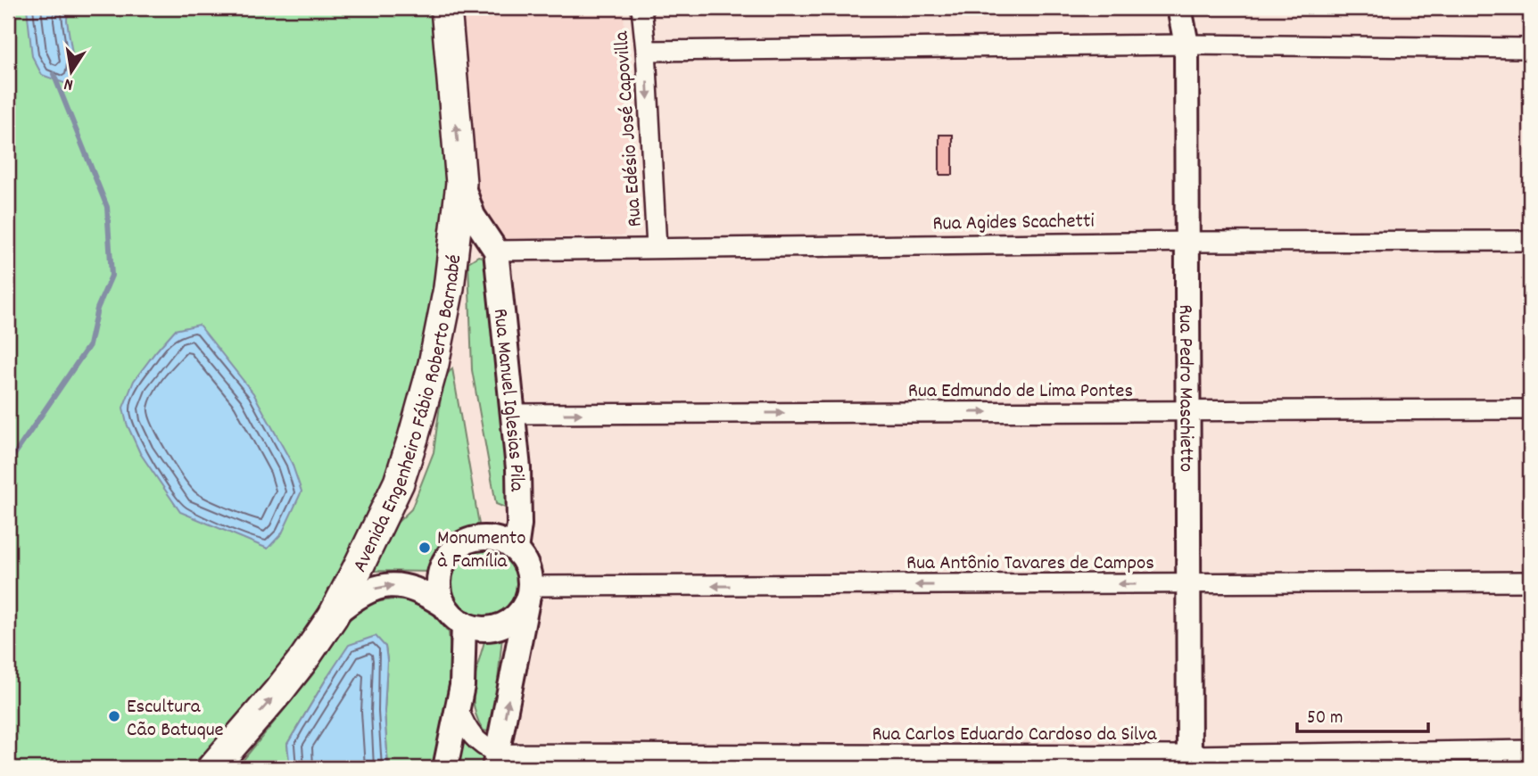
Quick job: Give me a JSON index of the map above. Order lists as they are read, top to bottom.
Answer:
{
  "streets": {
    "main road": ["Avenida Engenheiro Fábio Roberto Barnabé"],
    "street": [
      "Rua Edésio José Capovilla",
      "Rua Agides Scachetti",
      "Rua Pedro Maschietto",
      "Rua Edmundo de Lima Pontes",
      "Rua Manuel Iglesias Pila",
      "Rua Antônio Tavares de Campos",
      "Rua Carlos Eduardo Cardoso da Silva"
    ]
  },
  "crossings": [
    ["Rua Edésio José Capovilla", "Rua Agides Scachetti"],
    ["Rua Agides Scachetti", "Rua Pedro Maschietto"],
    ["Rua Agides Scachetti", "Rua Manuel Iglesias Pila"],
    ["Rua Pedro Maschietto", "Rua Edmundo de Lima Pontes"],
    ["Rua Pedro Maschietto", "Rua Antônio Tavares de Campos"],
    ["Rua Pedro Maschietto", "Rua Carlos Eduardo Cardoso da Silva"],
    ["Rua Edmundo de Lima Pontes", "Rua Manuel Iglesias Pila"],
    ["Rua Manuel Iglesias Pila", "Rua Antônio Tavares de Campos"]
  ],
  "one_way": [
    "Rua Edésio José Capovilla",
    "Rua Edmundo de Lima Pontes",
    "Avenida Engenheiro Fábio Roberto Barnabé",
    "Rua Antônio Tavares de Campos"
  ],
  "places": ["Monumento à Família", "Escultura Cão Batuque"],
  "scale_bar": "50 m",
  "north": "bottom"
}
